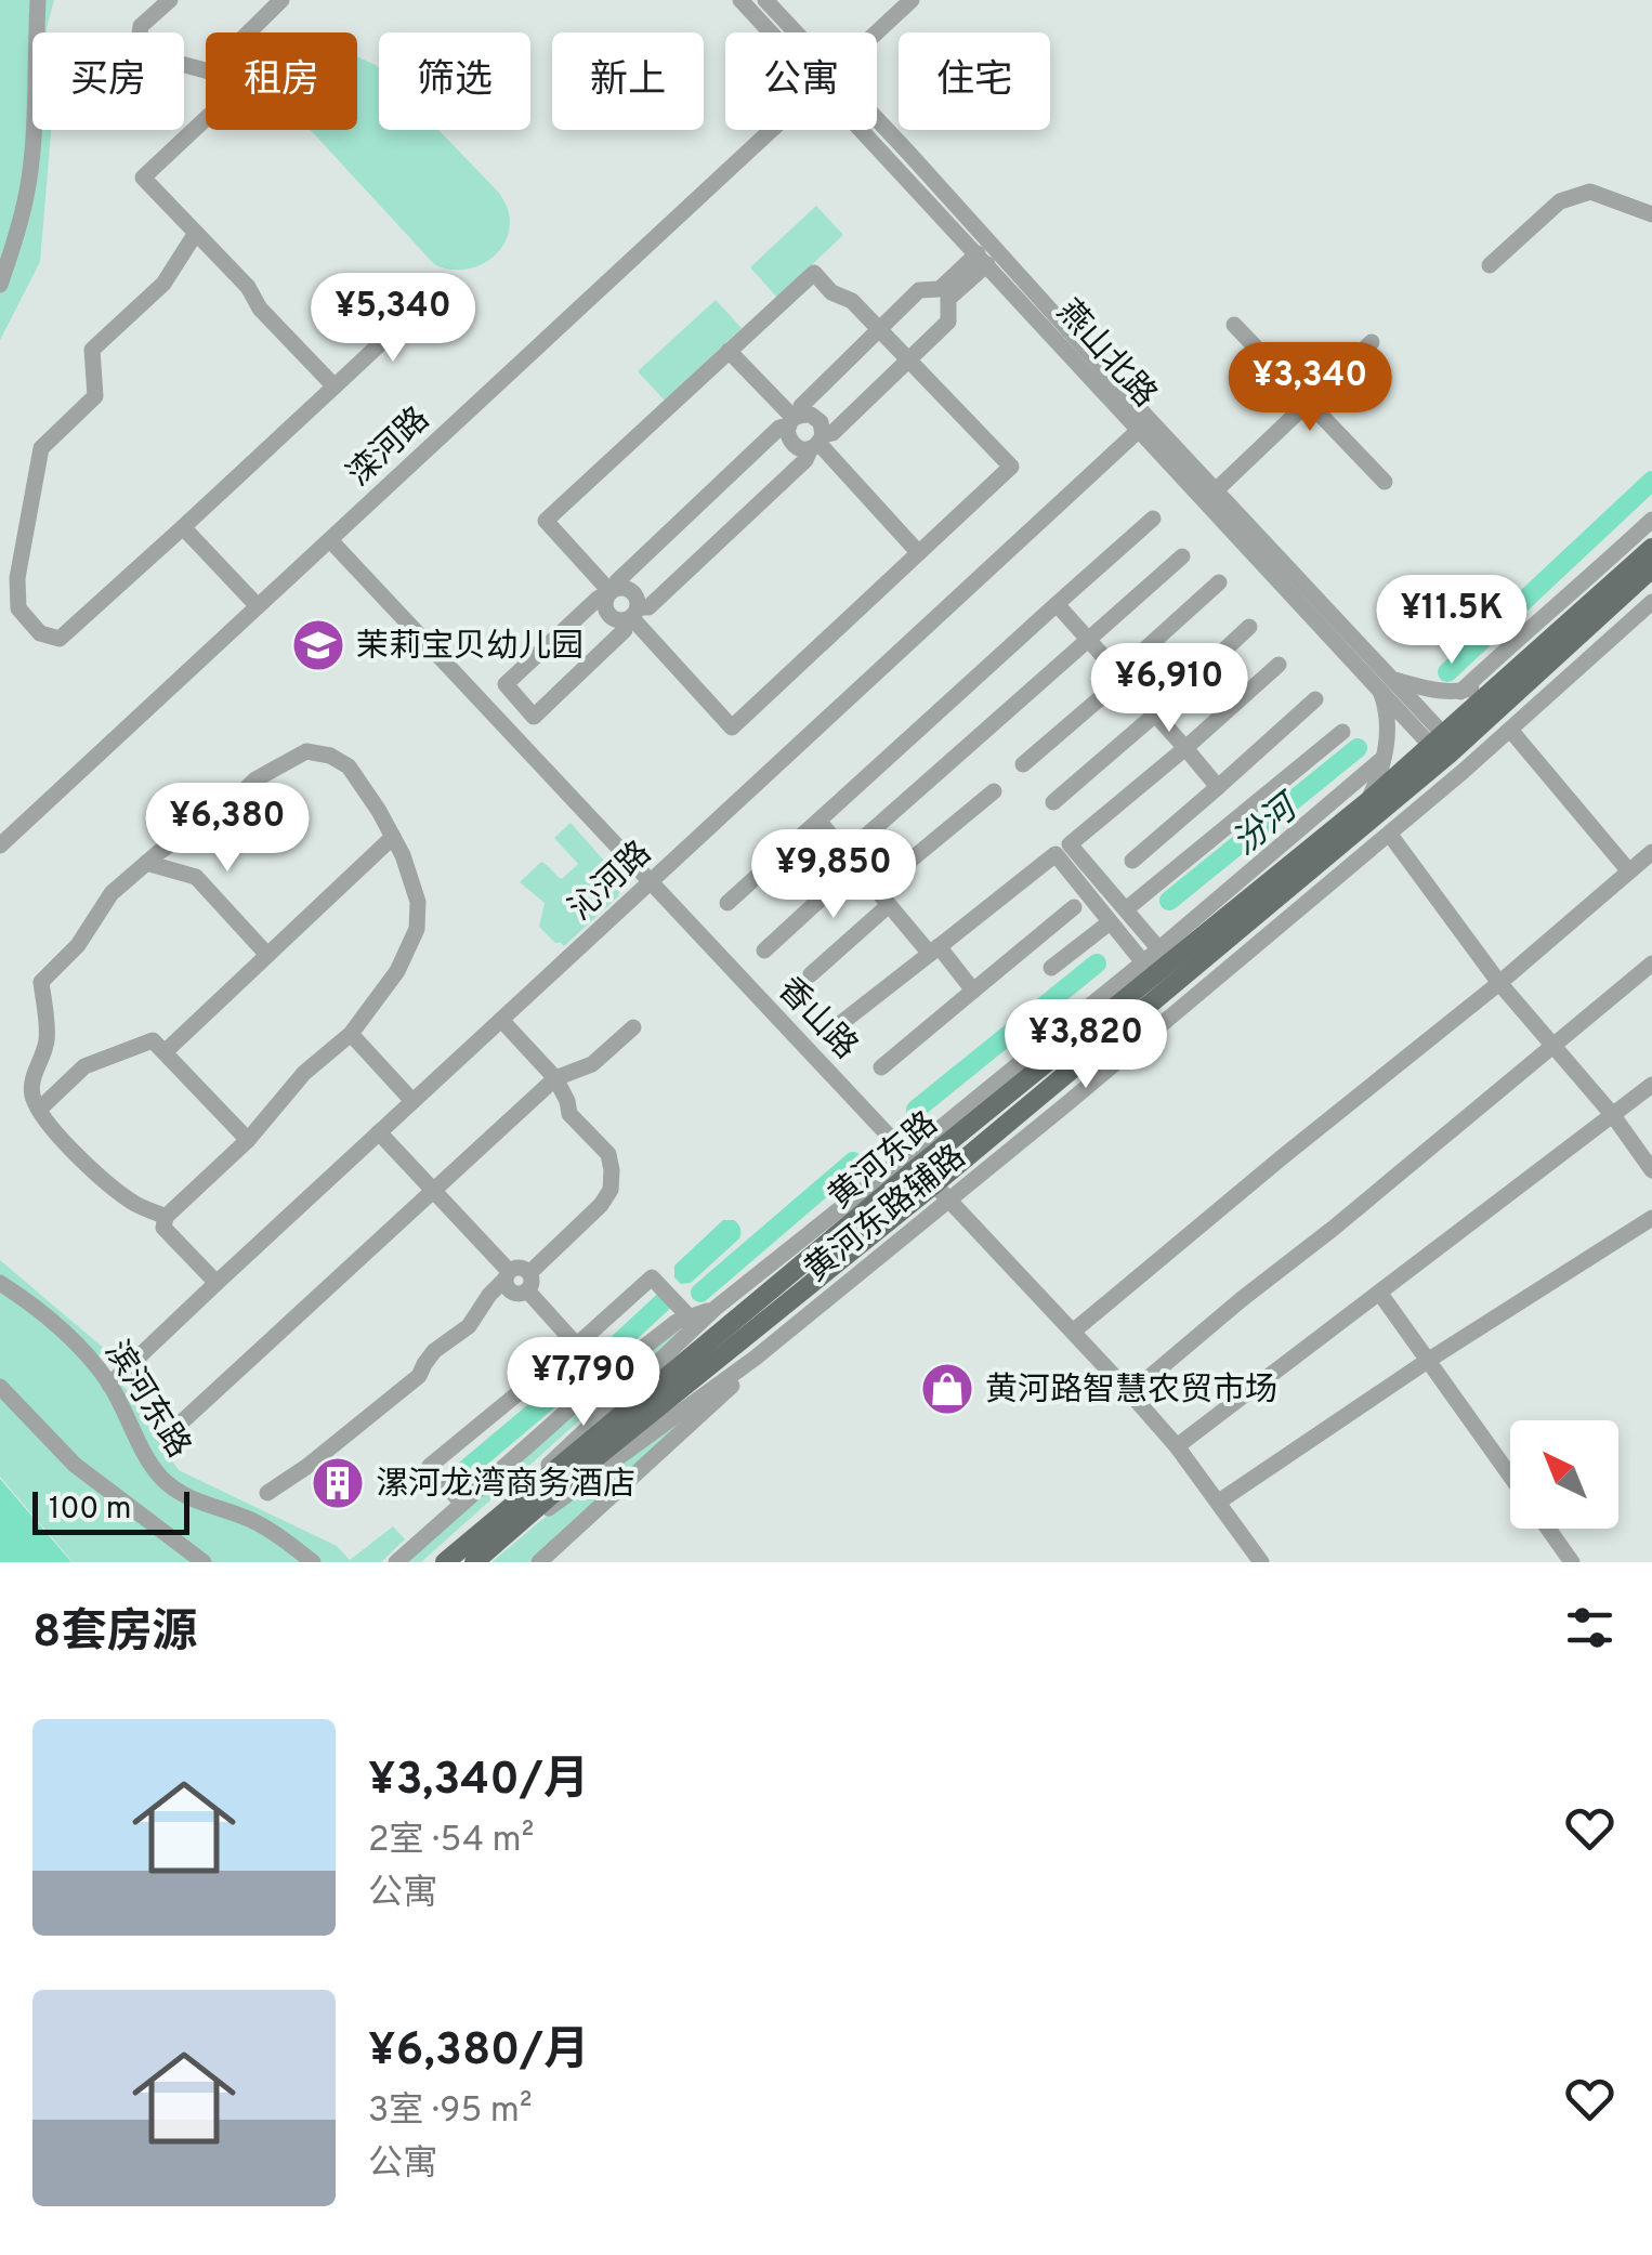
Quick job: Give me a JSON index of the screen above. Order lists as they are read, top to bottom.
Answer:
{
  "streets": {
    "main road": ["黄河东路"],
    "street": [
      "燕山北路",
      "滦河路",
      "沁河路",
      "香山路",
      "黄河东路辅路",
      "滨河东路"
    ]
  },
  "crossings": [
    ["燕山北路", "沁河路"],
    ["燕山北路", "黄河东路"],
    ["滦河路", "香山路"],
    ["沁河路", "香山路"],
    ["沁河路", "滨河东路"],
    ["香山路", "黄河东路"],
    ["香山路", "黄河东路辅路"],
    ["黄河东路", "黄河东路辅路"]
  ],
  "water": ["汾河"],
  "places": {
    "school or university": ["茉莉宝贝幼儿园"],
    "shop": ["黄河路智慧农贸市场"],
    "building": ["漯河龙湾商务酒店"]
  },
  "scale_bar": "100 m",
  "north": "top left",
  "page": {
    "chip": [
      "买房",
      "租房",
      "筛选",
      "新上",
      "公寓",
      "住宅"
    ],
    "price": [
      "¥5,340",
      "¥3,340",
      "¥11.5K",
      "¥6,910",
      "¥6,380",
      "¥9,850",
      "¥3,820",
      "¥7,790"
    ],
    "scale": "100 m",
    "heading": "8套房源",
    "list": [
      {
        "name": "¥3,340/月",
        "note": "2室 · 54 m² · 公寓"
      },
      {
        "name": "¥6,380/月",
        "note": "3室 · 95 m² · 公寓"
      }
    ]
  }
}
